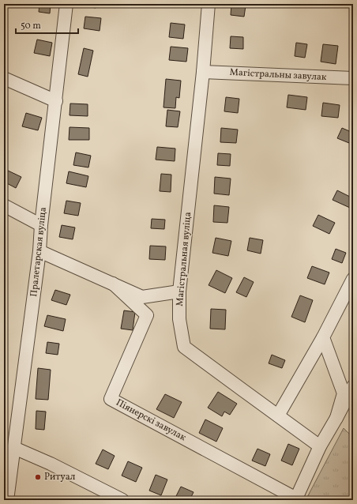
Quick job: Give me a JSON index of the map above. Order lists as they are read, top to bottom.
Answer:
{
  "streets": {
    "street": [
      "Магістральны завулак",
      "Пралетарская вуліца",
      "Магістральная вуліца",
      "Піянерскі завулак"
    ]
  },
  "crossings": [
    ["Магістральны завулак", "Магістральная вуліца"]
  ],
  "places": ["Ритуал"],
  "scale_bar": "50 m"
}
